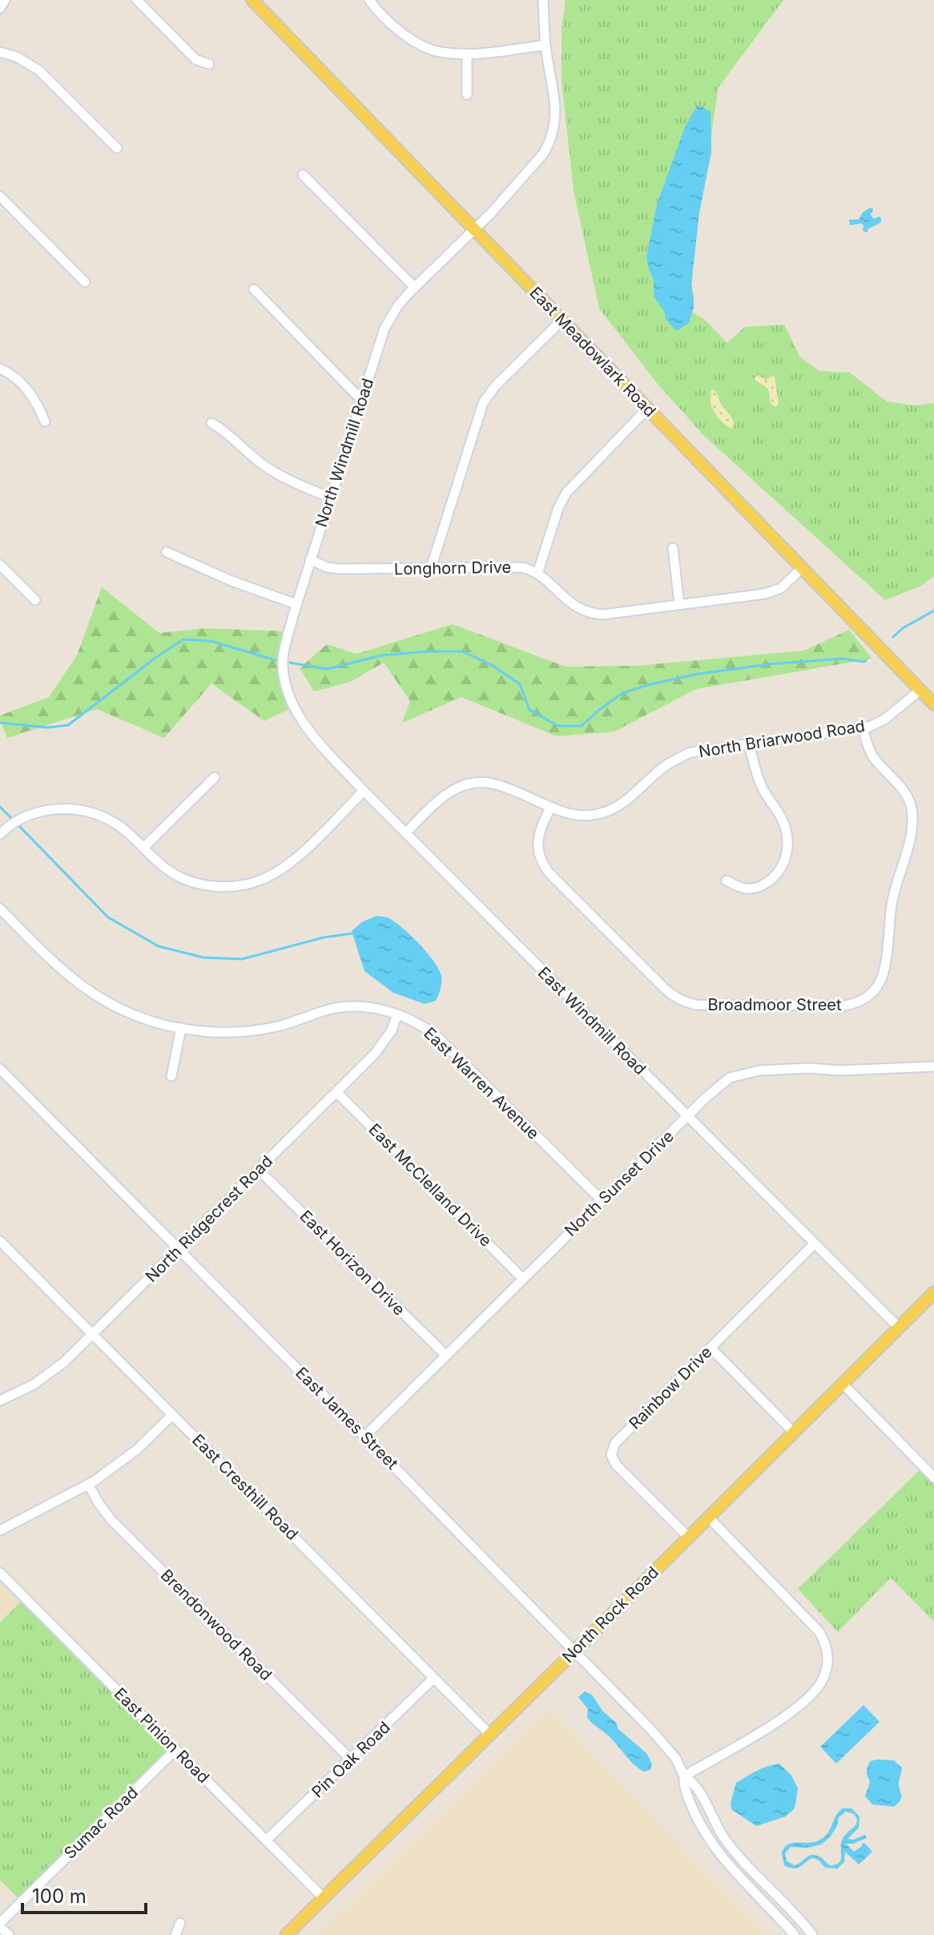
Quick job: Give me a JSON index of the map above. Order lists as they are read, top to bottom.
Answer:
{
  "streets": {
    "main road": ["East Meadowlark Road", "North Rock Road"],
    "street": [
      "North Windmill Road",
      "Longhorn Drive",
      "North Briarwood Road",
      "Broadmoor Street",
      "East Windmill Road",
      "East Warren Avenue",
      "North Sunset Drive",
      "East McClelland Drive",
      "North Ridgecrest Road",
      "East Horizon Drive",
      "Rainbow Drive",
      "East James Street",
      "East Cresthill Road",
      "Brendonwood Road",
      "East Pinion Road",
      "Pin Oak Road",
      "Sumac Road"
    ]
  },
  "crossings": [
    ["East Meadowlark Road", "North Windmill Road"],
    ["East Meadowlark Road", "North Briarwood Road"],
    ["North Windmill Road", "Longhorn Drive"],
    ["North Windmill Road", "East Windmill Road"],
    ["North Briarwood Road", "Broadmoor Street"],
    ["North Briarwood Road", "East Windmill Road"],
    ["East Windmill Road", "North Sunset Drive"],
    ["East Windmill Road", "Rainbow Drive"],
    ["East Windmill Road", "North Rock Road"],
    ["East Warren Avenue", "North Sunset Drive"],
    ["East Warren Avenue", "North Ridgecrest Road"],
    ["North Sunset Drive", "East McClelland Drive"],
    ["North Sunset Drive", "East Horizon Drive"],
    ["North Sunset Drive", "East James Street"],
    ["East McClelland Drive", "North Ridgecrest Road"],
    ["North Ridgecrest Road", "East Horizon Drive"],
    ["North Ridgecrest Road", "East James Street"],
    ["North Ridgecrest Road", "East Cresthill Road"],
    ["Rainbow Drive", "North Rock Road"],
    ["East James Street", "North Rock Road"],
    ["East Cresthill Road", "North Rock Road"],
    ["East Cresthill Road", "Pin Oak Road"],
    ["North Rock Road", "East Pinion Road"],
    ["Brendonwood Road", "Pin Oak Road"],
    ["East Pinion Road", "Pin Oak Road"],
    ["East Pinion Road", "Sumac Road"]
  ],
  "scale_bar": "100 m"
}
